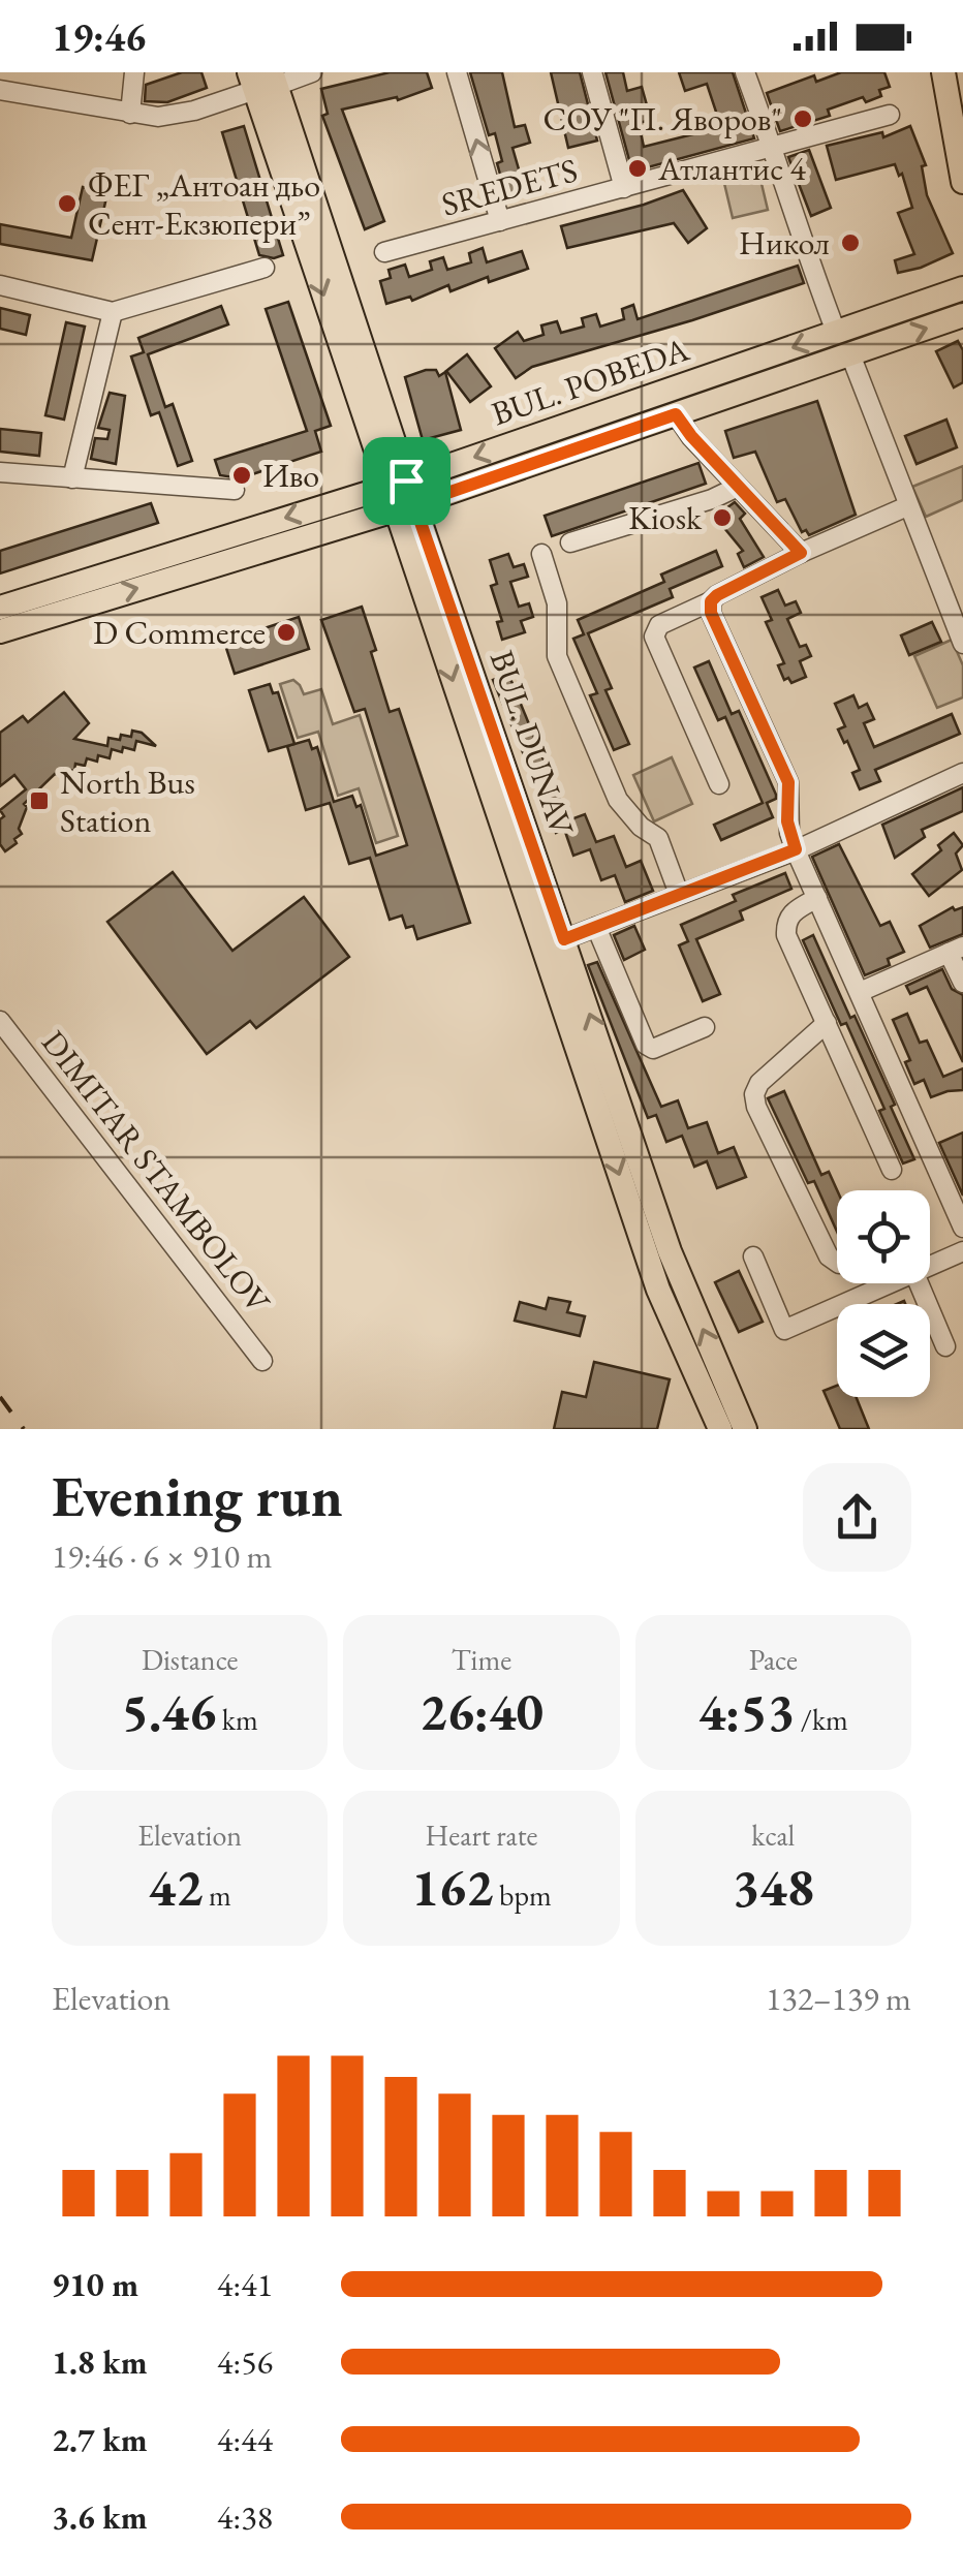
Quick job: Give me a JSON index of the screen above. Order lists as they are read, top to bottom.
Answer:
{
  "streets": {
    "main road": ["BUL. POBEDA", "BUL. DUNAV"],
    "street": ["SREDETS", "DIMITAR STAMBOLOV"]
  },
  "crossings": [
    ["BUL. POBEDA", "BUL. DUNAV"]
  ],
  "places": {
    "other": [
      "СОУ \"П. Яворов\"",
      "Атлантис 4",
      "ФЕГ „Антоан дьо Сент-Екзюпери”",
      "Никол",
      "Иво",
      "Kiosk",
      "D Commerce"
    ],
    "transit": ["North Bus Station"]
  },
  "page": {
    "status": "19:46",
    "heading": ["Evening run", "19:46 · 6 × 910 m"],
    "stats": [
      ["Distance", "5.46 km"],
      ["Time", "26:40"],
      ["Pace", "4:53 /km"],
      ["Elevation", "42 m"],
      ["Heart rate", "162 bpm"],
      ["kcal", "348"]
    ],
    "chart": ["Elevation", "132–139 m"],
    "list": [
      {
        "name": "910 m",
        "note": "4:41"
      },
      {
        "name": "1.8 km",
        "note": "4:56"
      },
      {
        "name": "2.7 km",
        "note": "4:44"
      },
      {
        "name": "3.6 km",
        "note": "4:38"
      }
    ]
  }
}
